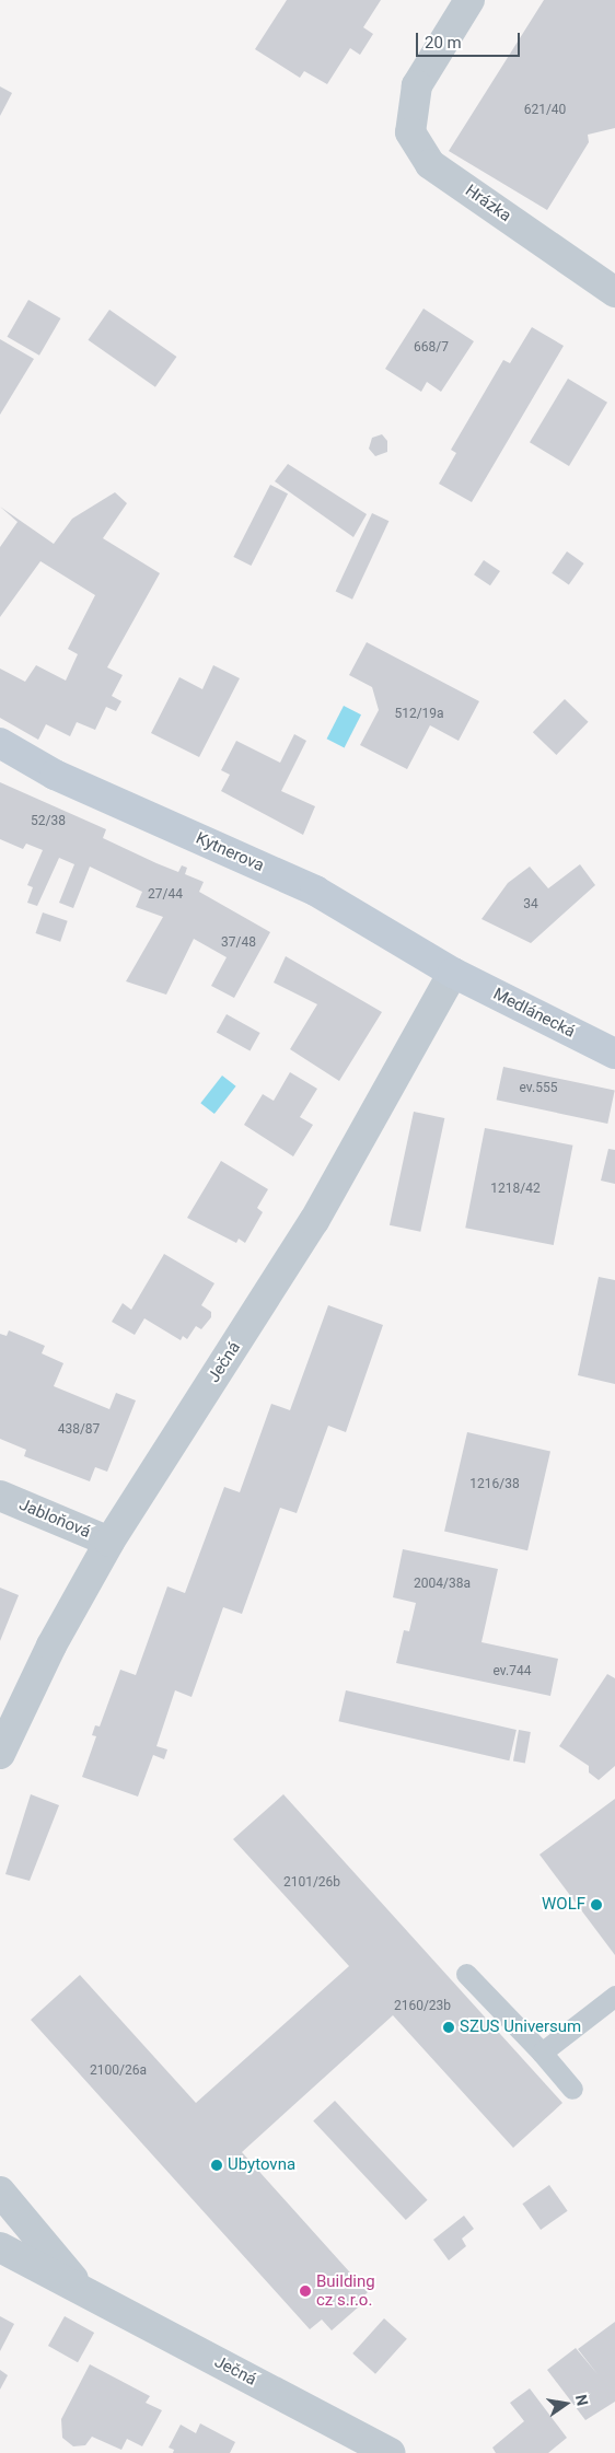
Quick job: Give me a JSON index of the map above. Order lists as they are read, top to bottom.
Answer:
{
  "streets": {
    "street": [
      "Hrázka",
      "Kytnerova",
      "Medlánecká",
      "Ječná",
      "Jabloňová"
    ]
  },
  "crossings": [
    ["Kytnerova", "Medlánecká"],
    ["Kytnerova", "Ječná"],
    ["Medlánecká", "Ječná"],
    ["Ječná", "Jabloňová"]
  ],
  "places": [
    "WOLF",
    "SZUS Universum",
    "Ubytovna",
    "Building cz s.r.o."
  ],
  "house_numbers": [
    "621/40",
    "668/7",
    "512/19a",
    "52/38",
    "27/44",
    "34",
    "37/48",
    "ev.555",
    "1218/42",
    "438/87",
    "1216/38",
    "2004/38a",
    "ev.744",
    "2101/26b",
    "2160/23b",
    "2100/26a"
  ],
  "scale_bar": "20 m",
  "north": "right"
}
